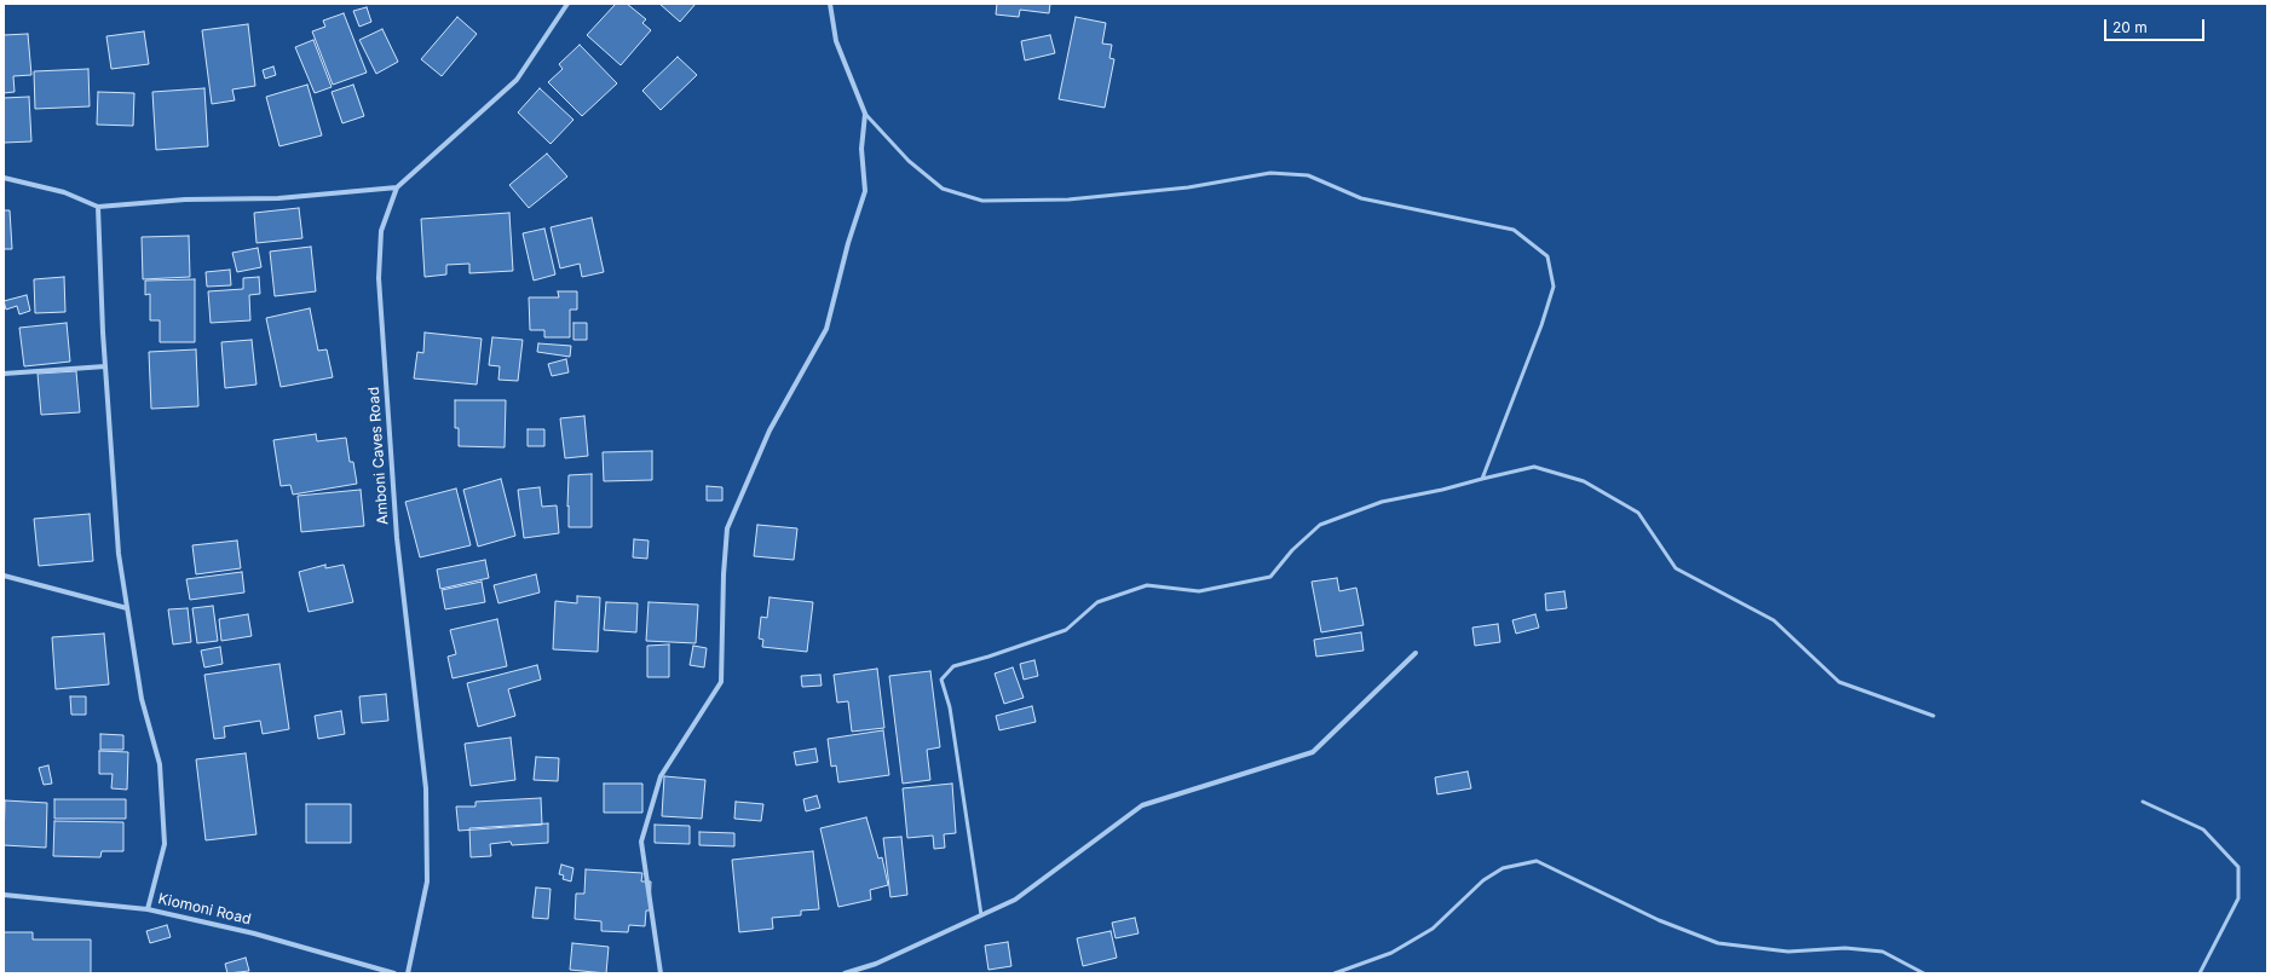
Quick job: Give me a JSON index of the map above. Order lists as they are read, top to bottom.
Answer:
{
  "streets": {
    "street": ["Amboni Caves Road", "Kiomoni Road"]
  },
  "scale_bar": "20 m"
}
